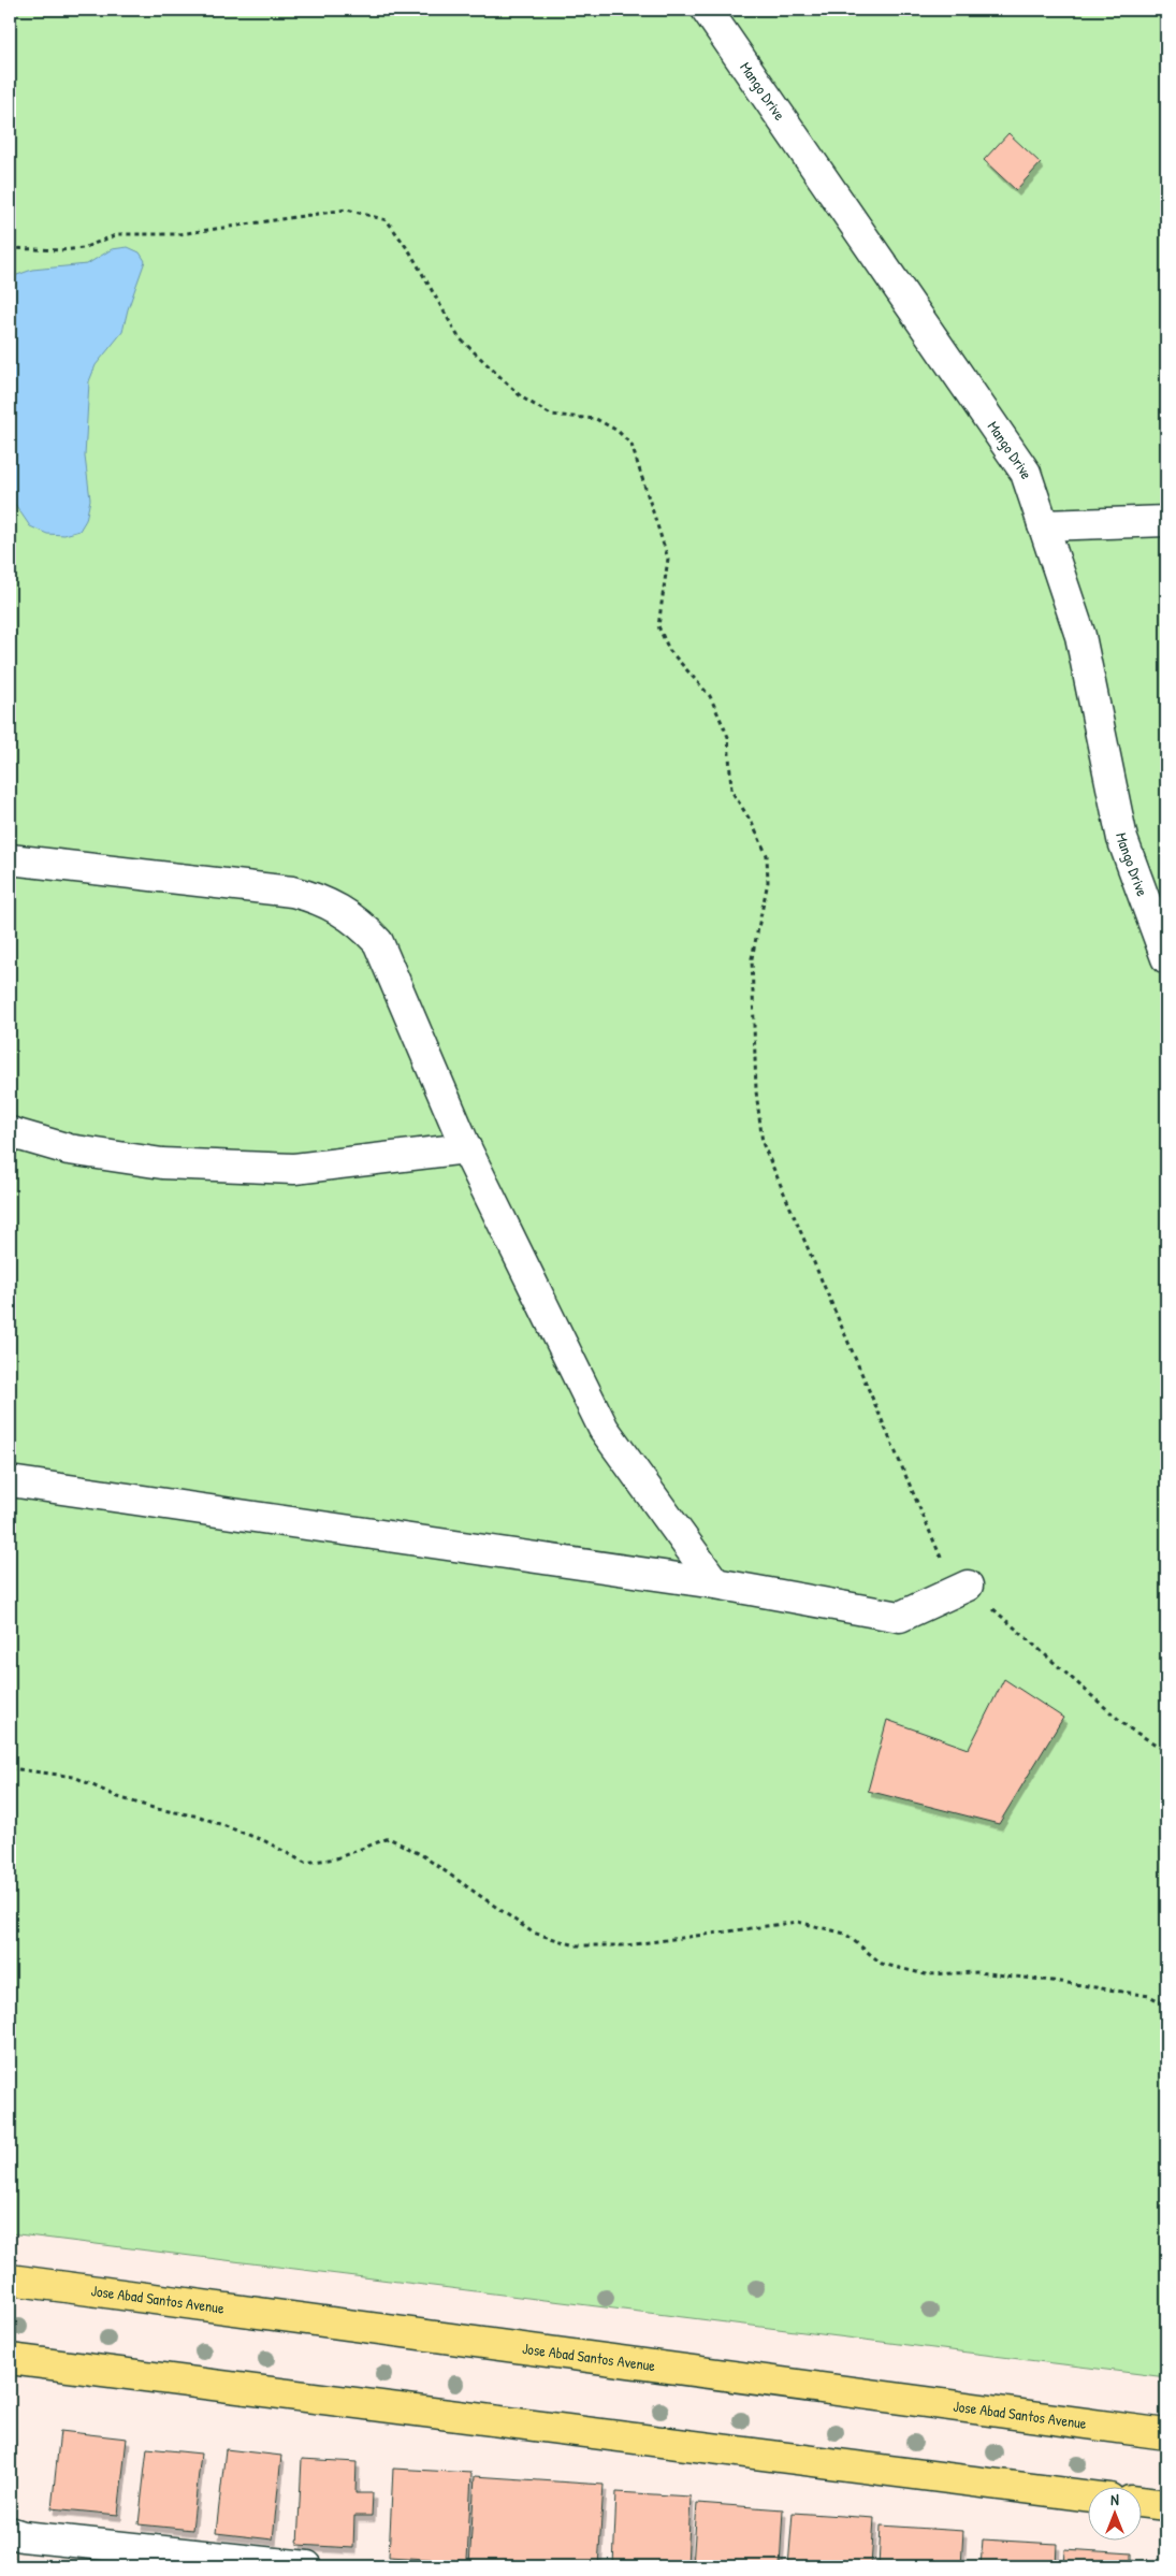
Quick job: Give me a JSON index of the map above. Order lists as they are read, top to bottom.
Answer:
{
  "streets": {
    "main road": ["Jose Abad Santos Avenue"],
    "street": ["Mango Drive"]
  },
  "north": "top"
}
